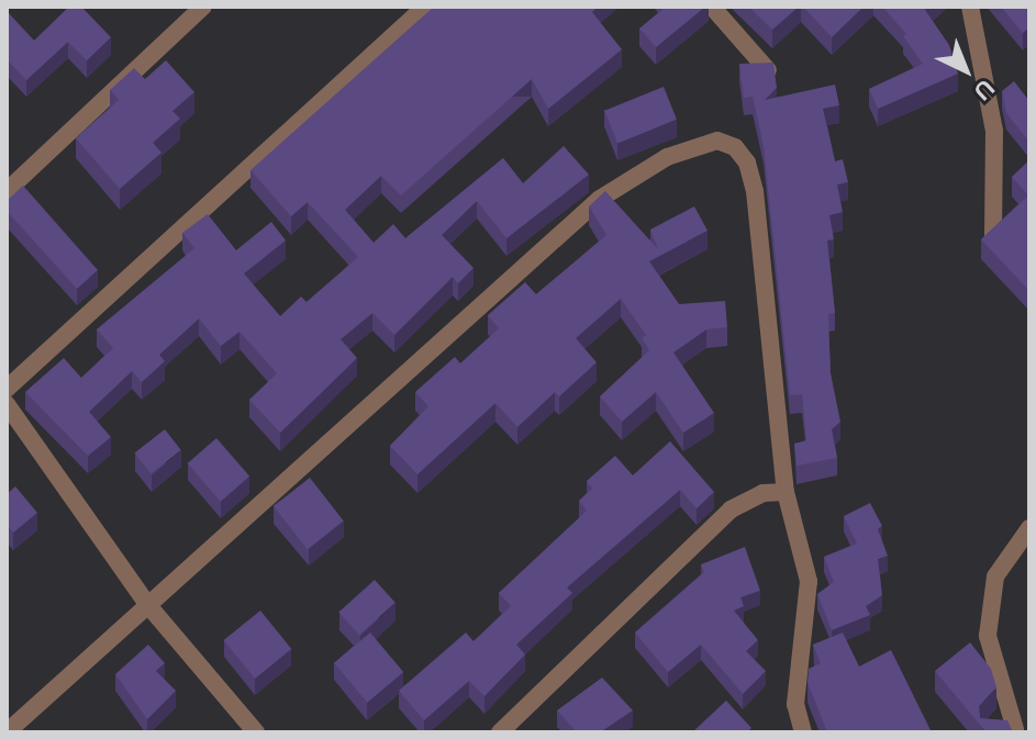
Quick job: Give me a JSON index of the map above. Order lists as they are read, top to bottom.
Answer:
{
  "north": "bottom right"
}
